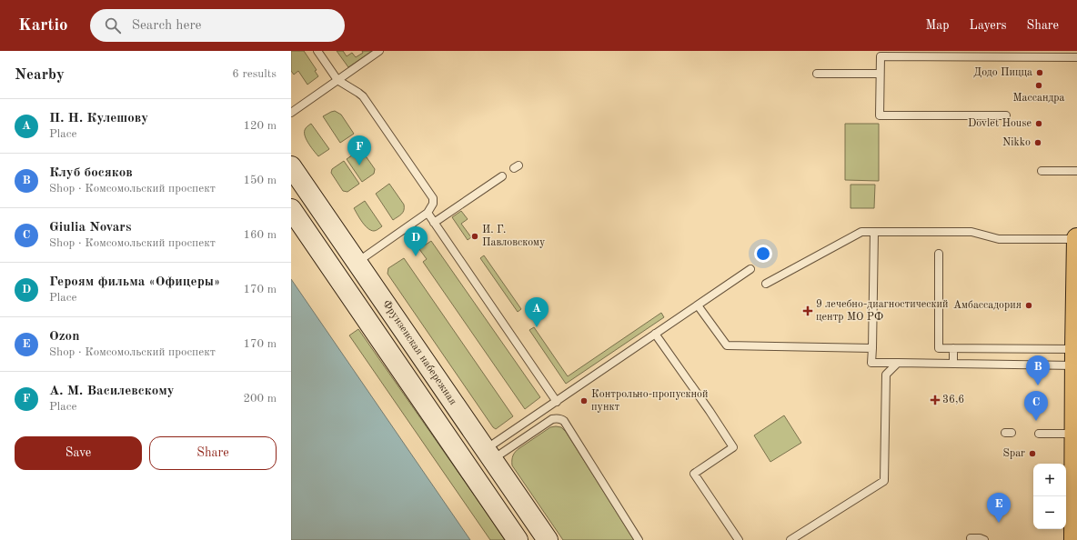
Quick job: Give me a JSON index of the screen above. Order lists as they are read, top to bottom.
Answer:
{
  "streets": {
    "main road": ["Фрунзенская набережная"]
  },
  "places": {
    "other": [
      "Додо Пицца",
      "Массандра",
      "Dovlet House",
      "Nikko",
      "И. Г. Павловскому",
      "Амбассадория",
      "Контрольно-пропускной пункт",
      "Spar"
    ],
    "health": ["9 лечебно-диагностический центр МО РФ", "36,6"]
  },
  "page": {
    "header": "Kartio",
    "search": "Search here",
    "nav": ["Map", "Layers", "Share"],
    "heading": ["Nearby", "6 results"],
    "list": [
      {
        "mark": "A",
        "name": "П. Н. Кулешову",
        "note": "Place",
        "value": "120 m"
      },
      {
        "mark": "B",
        "name": "Клуб босяков",
        "note": "Shop · Комсомольский проспект",
        "value": "150 m"
      },
      {
        "mark": "C",
        "name": "Giulia Novars",
        "note": "Shop · Комсомольский проспект",
        "value": "160 m"
      },
      {
        "mark": "D",
        "name": "Героям фильма «Офицеры»",
        "note": "Place",
        "value": "170 m"
      },
      {
        "mark": "E",
        "name": "Ozon",
        "note": "Shop · Комсомольский проспект",
        "value": "170 m"
      },
      {
        "mark": "F",
        "name": "А. М. Василевскому",
        "note": "Place",
        "value": "200 m"
      }
    ],
    "pins": [
      "F",
      "D",
      "A",
      "B",
      "C",
      "E"
    ],
    "buttons": ["Save", "Share"],
    "map_buttons": ["+", "−"]
  }
}
